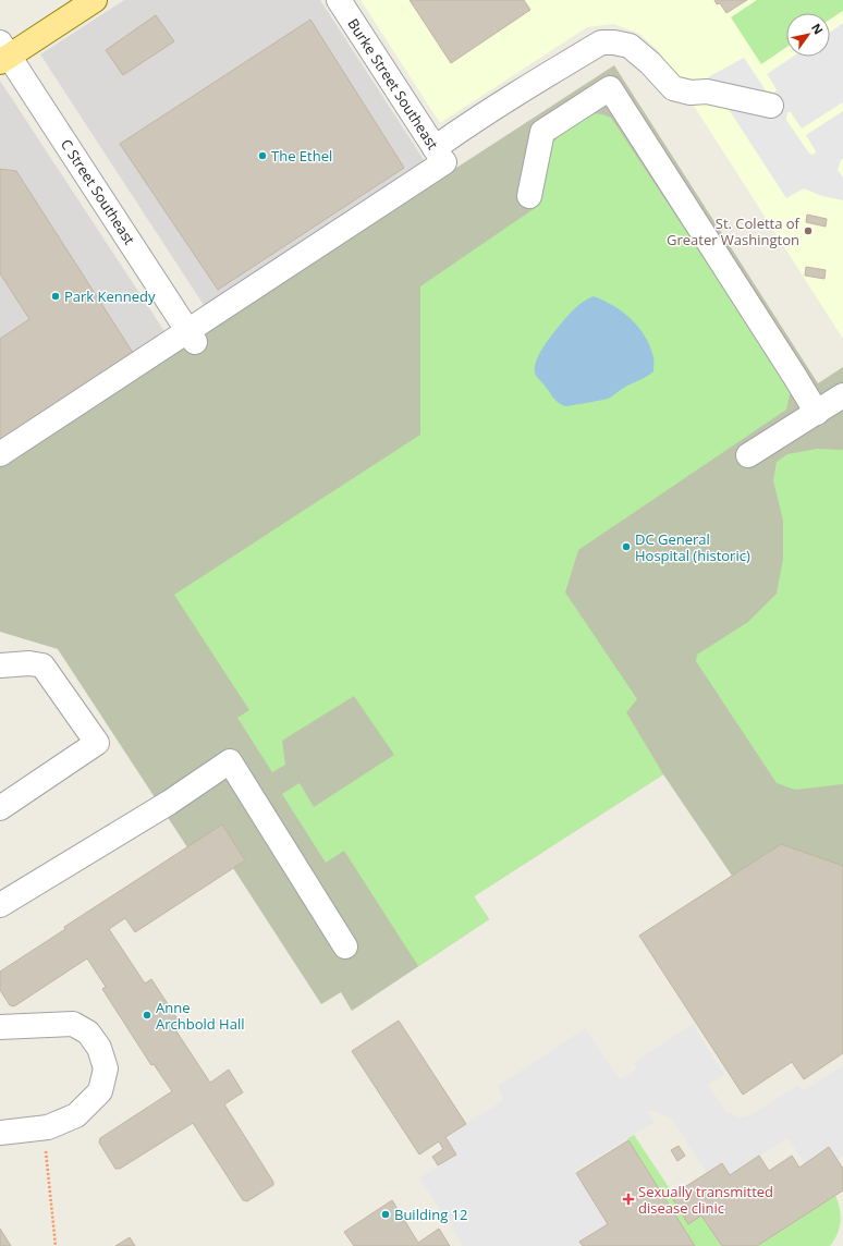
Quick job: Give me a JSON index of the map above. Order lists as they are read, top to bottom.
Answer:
{
  "streets": {
    "street": ["Burke Street Southeast", "C Street Southeast"]
  },
  "places": {
    "other": [
      "The Ethel",
      "St. Coletta of Greater Washington",
      "Park Kennedy",
      "DC General Hospital (historic)",
      "Anne Archbold Hall",
      "Building 12"
    ],
    "health": ["Sexually transmitted disease clinic"]
  },
  "north": "top right"
}
